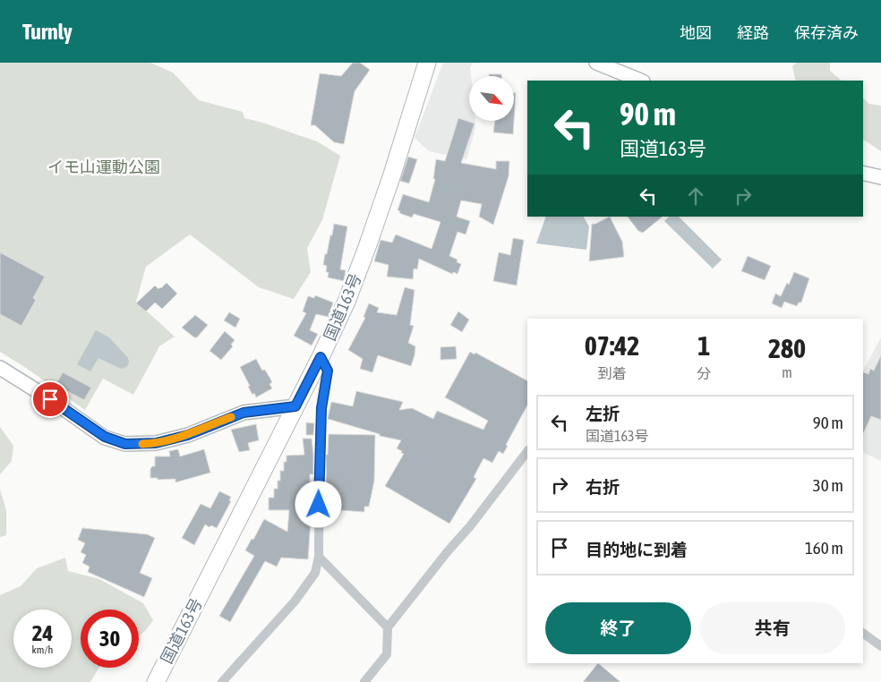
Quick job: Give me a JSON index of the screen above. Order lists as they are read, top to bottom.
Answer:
{
  "streets": {
    "highway": ["国道163号"]
  },
  "parks": ["イモ山運動公園"],
  "north": "bottom right",
  "page": {
    "header": "Turnly",
    "nav": ["地図", "経路", "保存済み"],
    "turn": ["90 m", "国道163号"],
    "eta": [
      "07:42",
      "到着",
      "1",
      "分",
      "280",
      "m"
    ],
    "list": [
      {
        "name": "左折",
        "note": "国道163号",
        "value": "90 m"
      },
      {
        "name": "右折",
        "value": "30 m"
      },
      {
        "name": "目的地に到着",
        "value": "160 m"
      }
    ],
    "buttons": ["終了", "共有"],
    "speed": "24 km/h",
    "limit": "30"
  }
}
